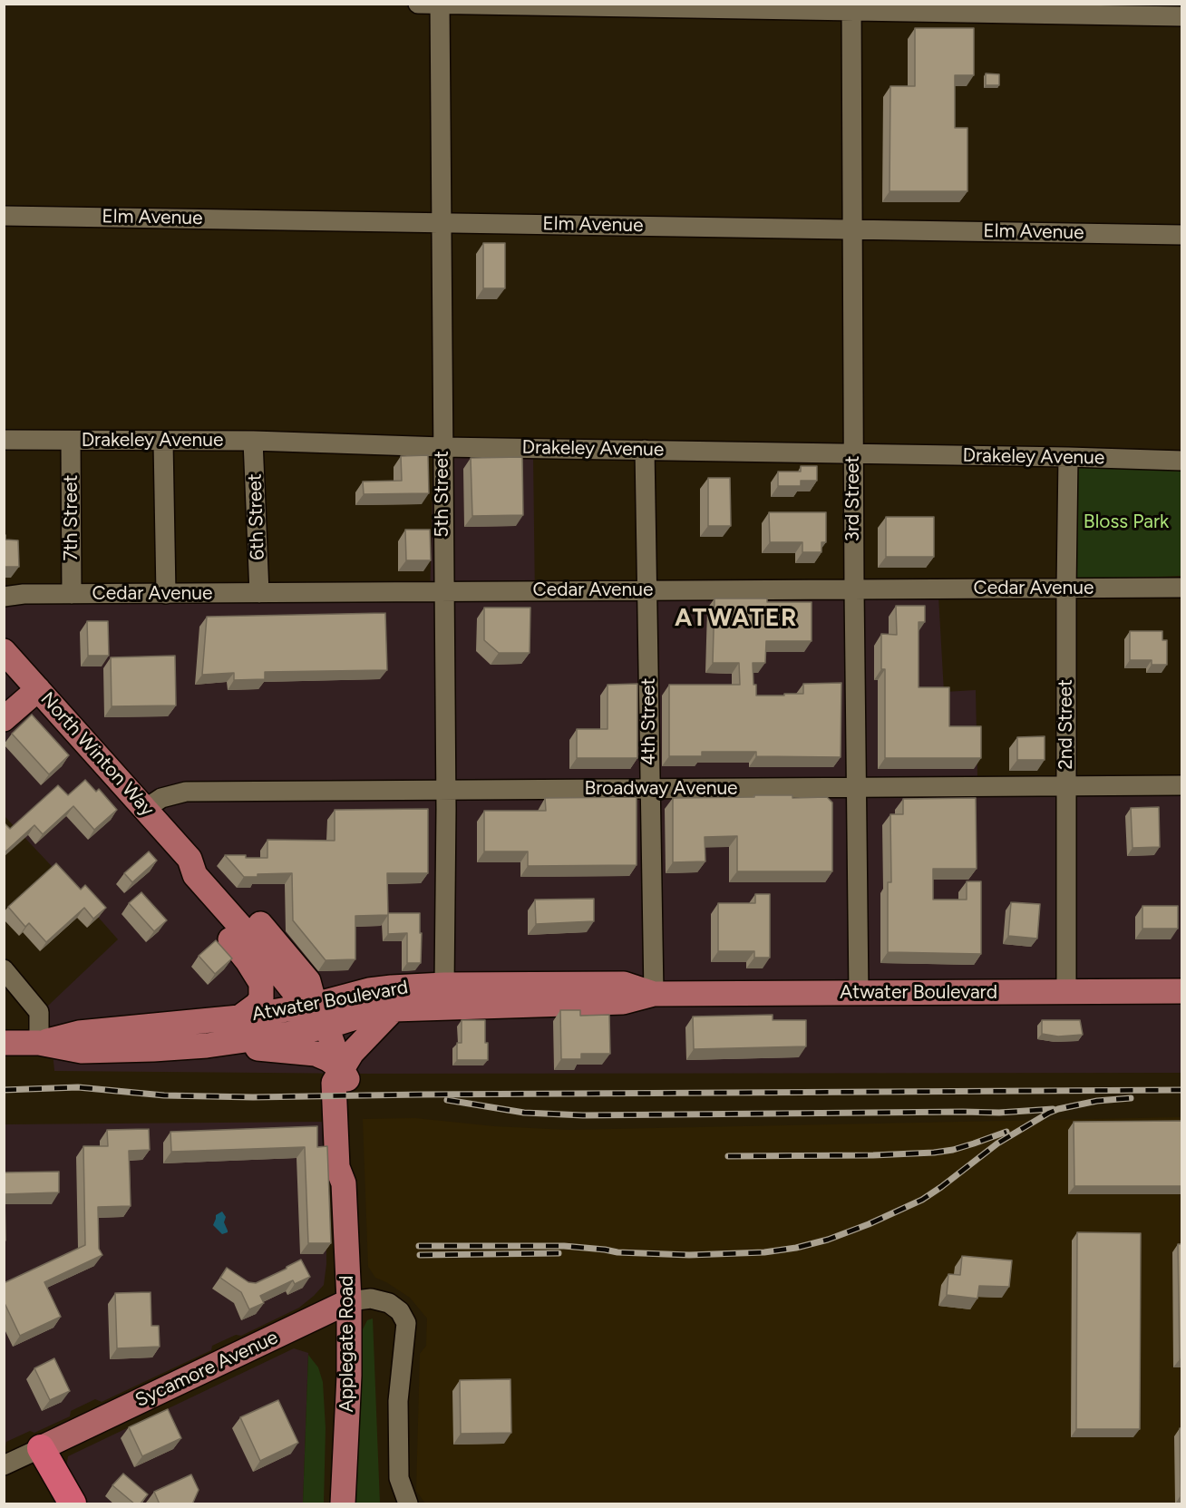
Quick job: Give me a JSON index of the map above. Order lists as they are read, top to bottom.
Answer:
{
  "streets": {
    "main road": [
      "North Winton Way",
      "Atwater Boulevard",
      "Applegate Road",
      "Sycamore Avenue"
    ],
    "street": [
      "Elm Avenue",
      "Drakeley Avenue",
      "5th Street",
      "3rd Street",
      "6th Street",
      "7th Street",
      "Cedar Avenue",
      "4th Street",
      "2nd Street",
      "Broadway Avenue"
    ]
  },
  "crossings": [
    ["Elm Avenue", "5th Street"],
    ["Elm Avenue", "3rd Street"],
    ["Drakeley Avenue", "5th Street"],
    ["Drakeley Avenue", "3rd Street"],
    ["Drakeley Avenue", "6th Street"],
    ["Drakeley Avenue", "7th Street"],
    ["Drakeley Avenue", "4th Street"],
    ["Drakeley Avenue", "2nd Street"],
    ["5th Street", "Cedar Avenue"],
    ["5th Street", "Broadway Avenue"],
    ["5th Street", "Atwater Boulevard"],
    ["3rd Street", "Cedar Avenue"],
    ["3rd Street", "Broadway Avenue"],
    ["3rd Street", "Atwater Boulevard"],
    ["6th Street", "Cedar Avenue"],
    ["7th Street", "Cedar Avenue"],
    ["Cedar Avenue", "4th Street"],
    ["Cedar Avenue", "2nd Street"],
    ["4th Street", "Broadway Avenue"],
    ["4th Street", "Atwater Boulevard"],
    ["2nd Street", "Broadway Avenue"],
    ["2nd Street", "Atwater Boulevard"],
    ["North Winton Way", "Broadway Avenue"],
    ["North Winton Way", "Atwater Boulevard"],
    ["North Winton Way", "Applegate Road"],
    ["Atwater Boulevard", "Applegate Road"],
    ["Applegate Road", "Sycamore Avenue"]
  ],
  "districts": ["ATWATER"],
  "parks": ["Bloss Park"]
}
